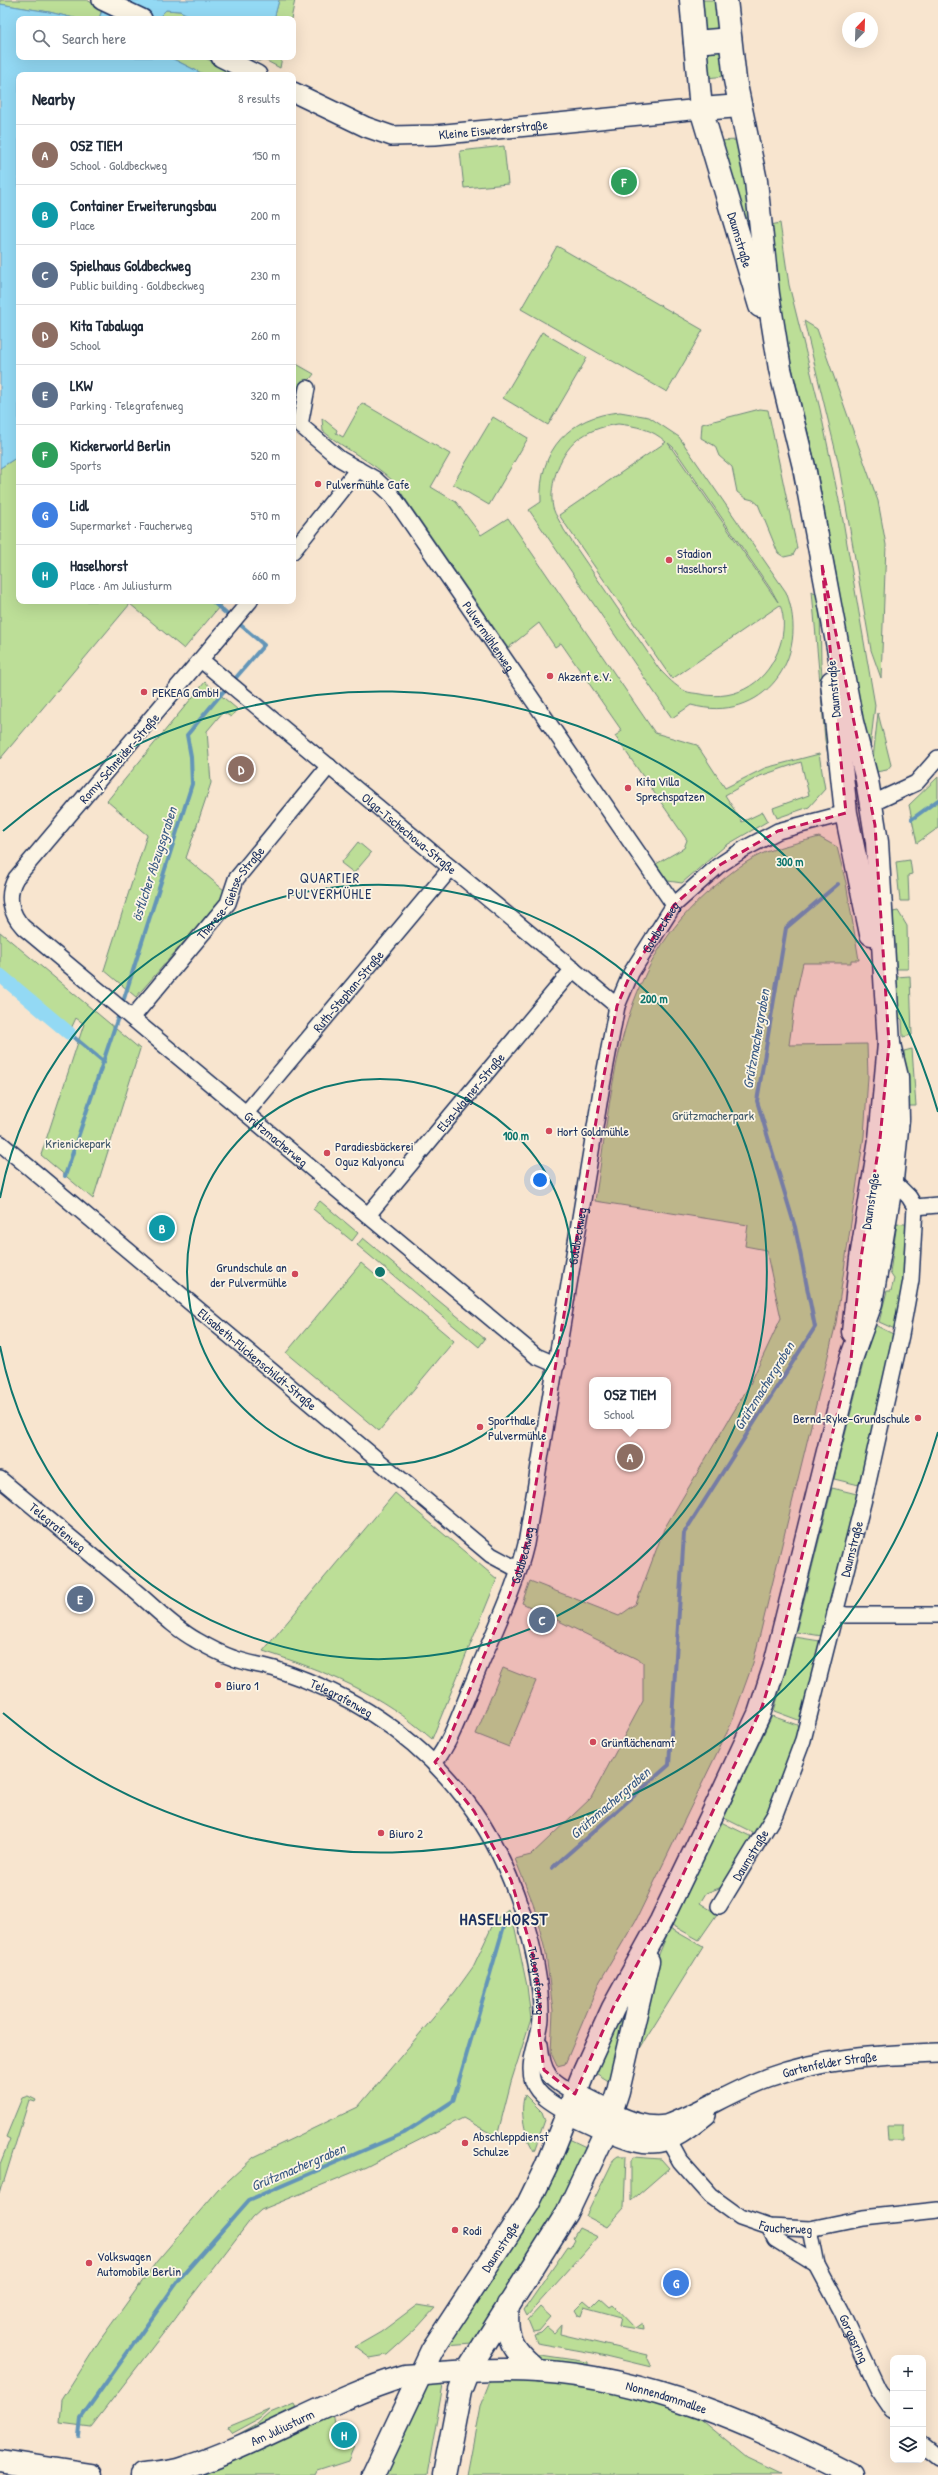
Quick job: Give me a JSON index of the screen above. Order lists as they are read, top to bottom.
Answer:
{
  "streets": {
    "main road": ["Daumstraße", "Nonnendammallee", "Am Juliusturm"],
    "street": [
      "Kleine Eiswerderstraße",
      "Pulvermühlenweg",
      "Romy-Schneider-Straße",
      "Olga-Tschechowa-Straße",
      "Therese-Giehse-Straße",
      "Goldbeckweg",
      "Ruth-Stephan-Straße",
      "Elsa-Wagner-Straße",
      "Grützmacherweg",
      "Elisabeth-Flickenschildt-Straße",
      "Telegrafenweg",
      "Gartenfelder Straße",
      "Faucherweg",
      "Gorgasring"
    ]
  },
  "crossings": [
    ["Kleine Eiswerderstraße", "Daumstraße"],
    ["Daumstraße", "Goldbeckweg"],
    ["Daumstraße", "Telegrafenweg"],
    ["Daumstraße", "Gartenfelder Straße"],
    ["Daumstraße", "Nonnendammallee"],
    ["Daumstraße", "Am Juliusturm"],
    ["Pulvermühlenweg", "Goldbeckweg"],
    ["Romy-Schneider-Straße", "Olga-Tschechowa-Straße"],
    ["Romy-Schneider-Straße", "Grützmacherweg"],
    ["Olga-Tschechowa-Straße", "Therese-Giehse-Straße"],
    ["Olga-Tschechowa-Straße", "Goldbeckweg"],
    ["Olga-Tschechowa-Straße", "Ruth-Stephan-Straße"],
    ["Olga-Tschechowa-Straße", "Elsa-Wagner-Straße"],
    ["Therese-Giehse-Straße", "Grützmacherweg"],
    ["Goldbeckweg", "Grützmacherweg"],
    ["Goldbeckweg", "Elisabeth-Flickenschildt-Straße"],
    ["Goldbeckweg", "Telegrafenweg"],
    ["Ruth-Stephan-Straße", "Grützmacherweg"],
    ["Elsa-Wagner-Straße", "Grützmacherweg"],
    ["Gartenfelder Straße", "Faucherweg"],
    ["Faucherweg", "Gorgasring"],
    ["Nonnendammallee", "Am Juliusturm"]
  ],
  "districts": ["QUARTIER PULVERMÜHLE", "HASELHORST"],
  "water": ["östlicher Abzugsgraben", "Grützmachergraben"],
  "parks": ["Grützmacherpark", "Krienickepark"],
  "places": [
    "Pulvermühle Cafe",
    "Stadion Haselhorst",
    "Akzent e.V.",
    "PEKEAG GmbH",
    "Kita Villa Sprechspatzen",
    "Hort Goldmühle",
    "Paradiesbäckerei Oguz Kalyoncu",
    "Grundschule an der Pulvermühle",
    "Bernd-Ryke-Grundschule",
    "Sporthalle Pulvermühle",
    "Biuro 1",
    "Grünflächenamt",
    "Biuro 2",
    "Abschleppdienst Schulze",
    "Rodi",
    "Volkswagen Automobile Berlin"
  ],
  "north": "top right",
  "page": {
    "search": "Search here",
    "heading": ["Nearby", "8 results"],
    "list": [
      {
        "mark": "A",
        "name": "OSZ TIEM",
        "note": "School · Goldbeckweg",
        "value": "150 m"
      },
      {
        "mark": "B",
        "name": "Container Erweiterungsbau",
        "note": "Place",
        "value": "200 m"
      },
      {
        "mark": "C",
        "name": "Spielhaus Goldbeckweg",
        "note": "Public building · Goldbeckweg",
        "value": "230 m"
      },
      {
        "mark": "D",
        "name": "Kita Tabaluga",
        "note": "School",
        "value": "260 m"
      },
      {
        "mark": "E",
        "name": "LKW",
        "note": "Parking · Telegrafenweg",
        "value": "320 m"
      },
      {
        "mark": "F",
        "name": "Kickerworld Berlin",
        "note": "Sports",
        "value": "520 m"
      },
      {
        "mark": "G",
        "name": "Lidl",
        "note": "Supermarket · Faucherweg",
        "value": "570 m"
      },
      {
        "mark": "H",
        "name": "Haselhorst",
        "note": "Place · Am Juliusturm",
        "value": "660 m"
      }
    ],
    "pins": [
      "F",
      "D",
      "B",
      "A",
      "E",
      "C",
      "G",
      "H"
    ],
    "popup": ["OSZ TIEM", "School"],
    "map_buttons": ["+", "−"]
  },
  "rings": ["300 m", "200 m", "100 m"]
}
